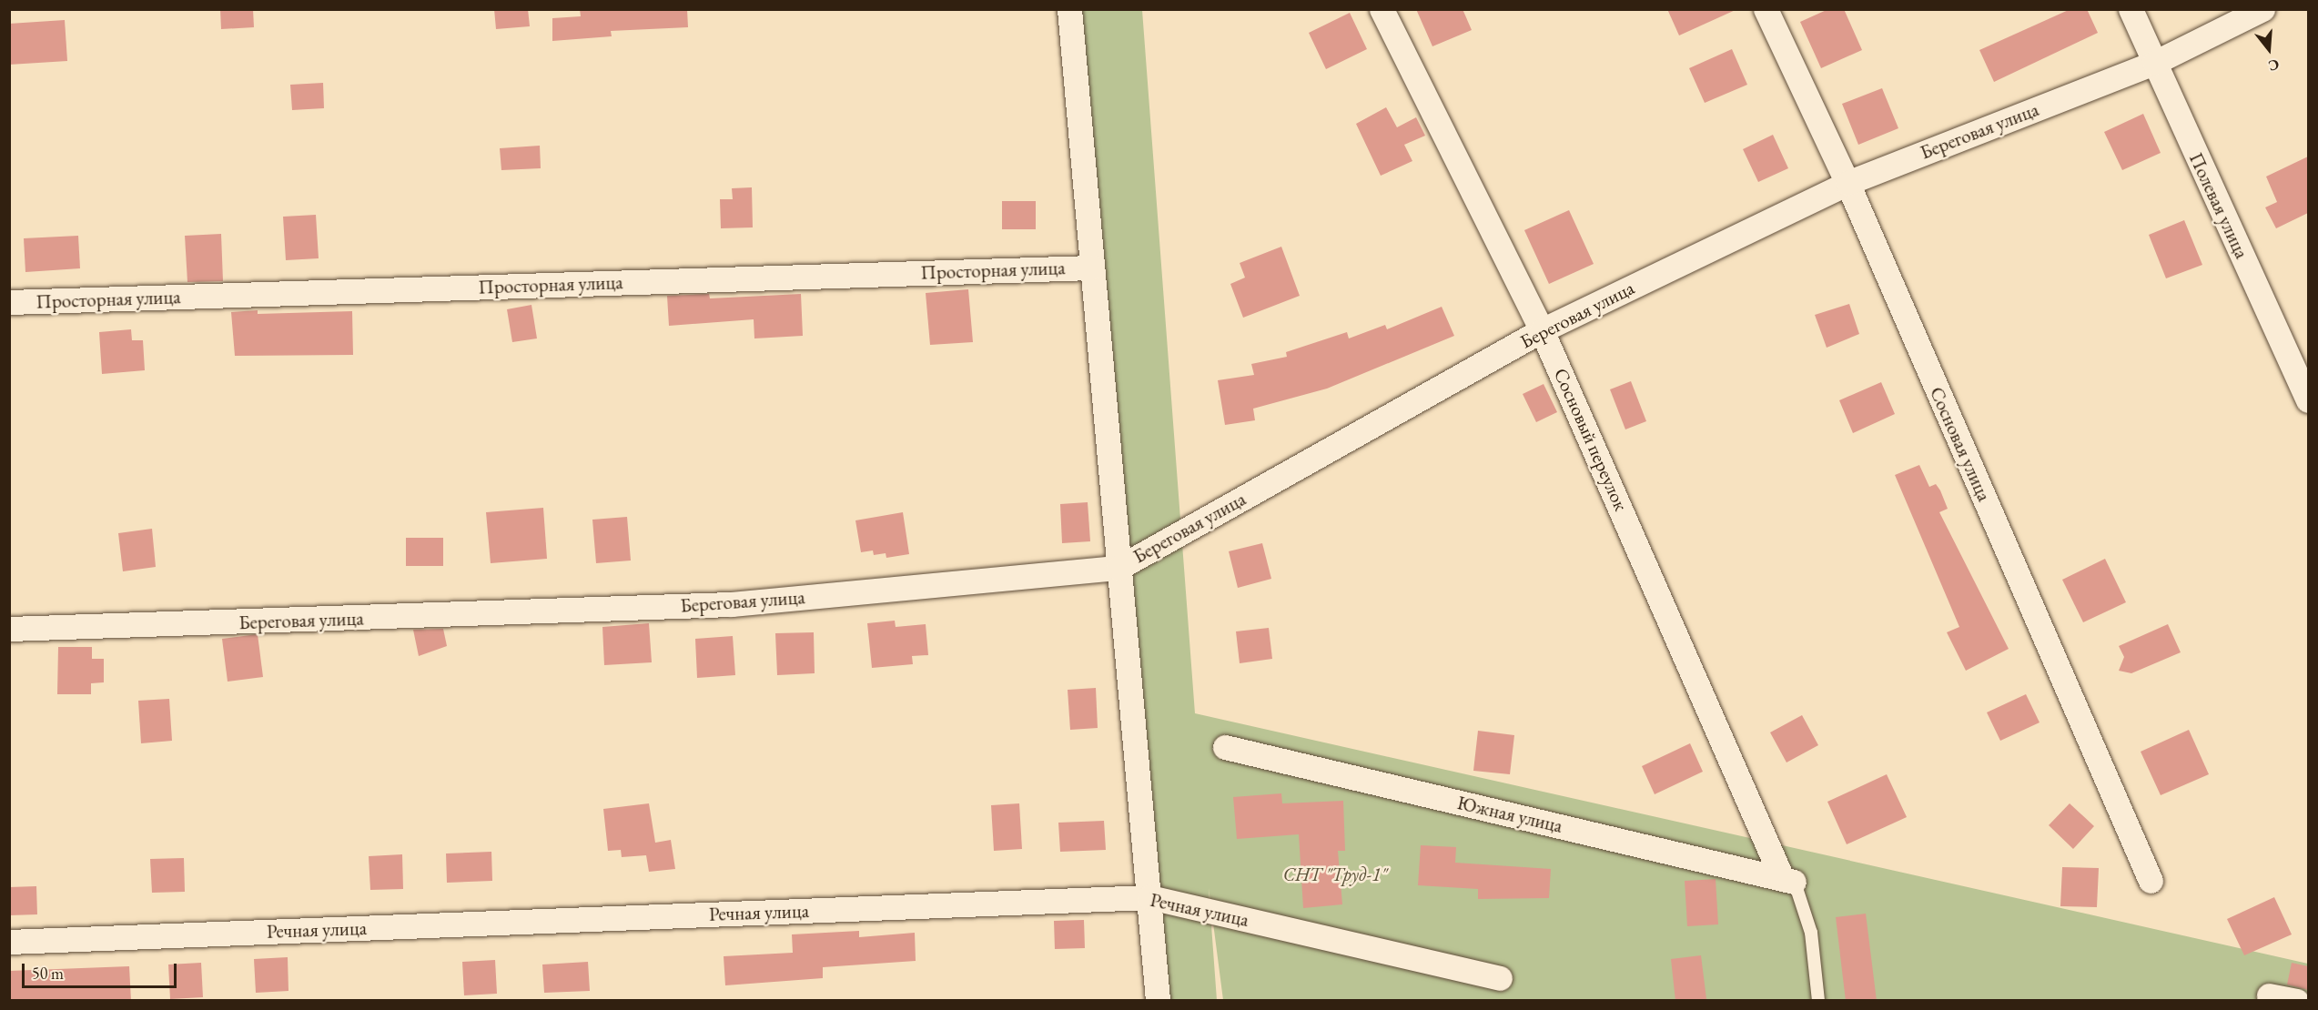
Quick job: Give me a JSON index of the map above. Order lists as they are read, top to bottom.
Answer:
{
  "streets": {
    "street": [
      "Береговая улица",
      "Полевая улица",
      "Просторная улица",
      "Сосновый переулок",
      "Сосновая улица",
      "Южная улица",
      "Речная улица"
    ]
  },
  "crossings": [
    ["Береговая улица", "Полевая улица"],
    ["Береговая улица", "Сосновый переулок"],
    ["Береговая улица", "Сосновая улица"],
    ["Сосновый переулок", "Южная улица"]
  ],
  "parks": ["СНТ \"Труд-1\""],
  "scale_bar": "50 m",
  "north": "bottom"
}
